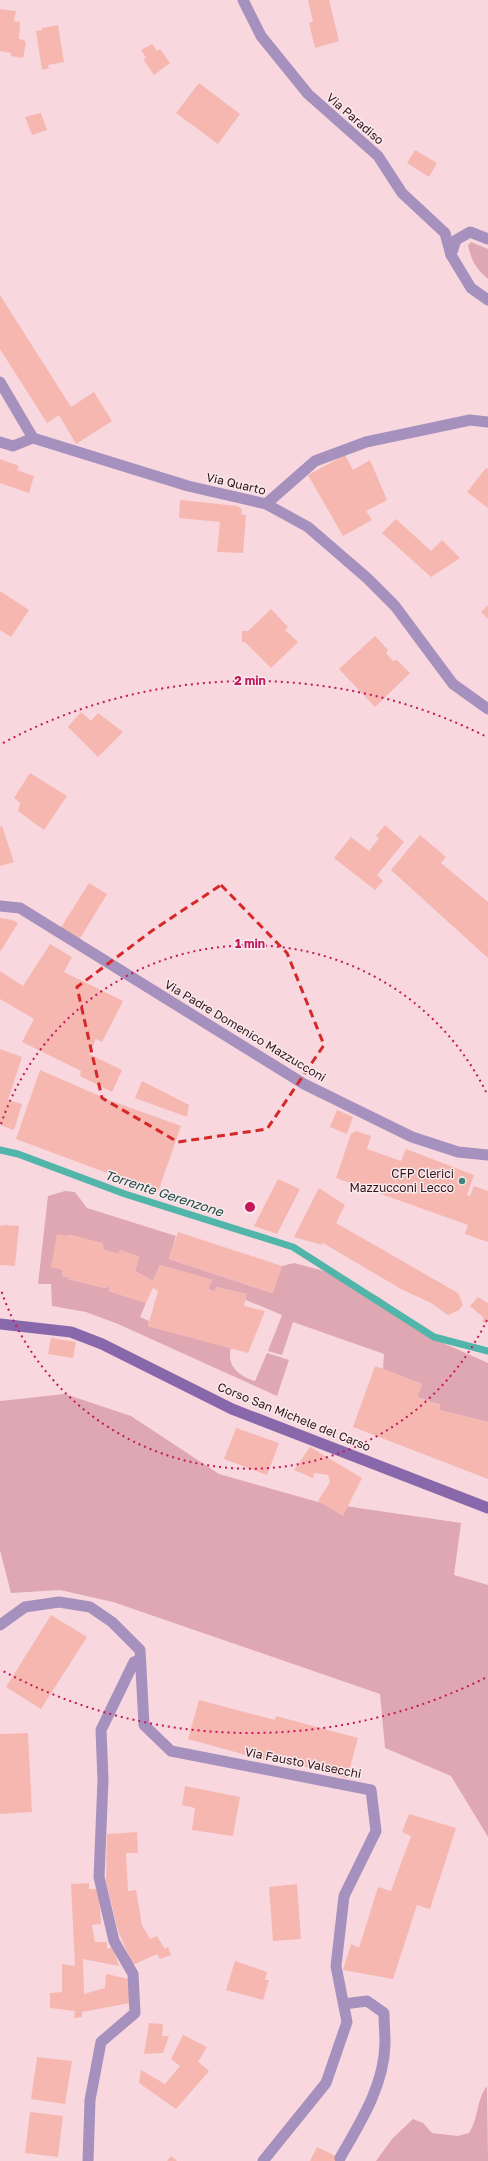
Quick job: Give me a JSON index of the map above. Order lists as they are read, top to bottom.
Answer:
{
  "streets": {
    "main road": ["Corso San Michele del Carso"],
    "street": [
      "Via Paradiso",
      "Via Quarto",
      "Via Padre Domenico Mazzucconi",
      "Via Fausto Valsecchi"
    ]
  },
  "water": ["Torrente Gerenzone"],
  "places": ["CFP Clerici Mazzucconi Lecco"],
  "rings": ["2 min", "1 min"]
}
